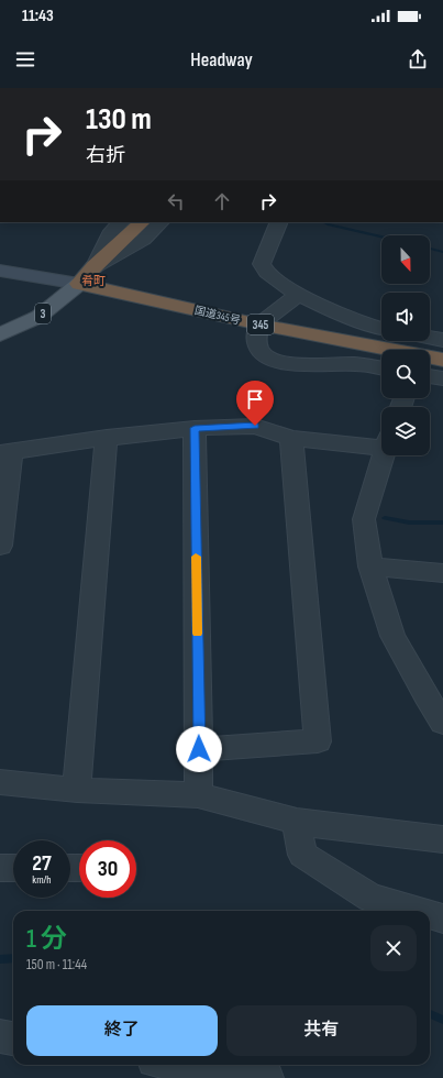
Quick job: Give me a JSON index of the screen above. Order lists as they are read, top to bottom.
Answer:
{
  "streets": {
    "highway": ["国道345号", "345"],
    "main road": ["3"]
  },
  "crossings": [
    ["3", "国道345号"]
  ],
  "districts": ["肴町"],
  "north": "bottom",
  "page": {
    "status": "11:43",
    "header": "Headway",
    "turn": ["130 m", "右折"],
    "speed": "27 km/h",
    "limit": "30",
    "heading": ["1 分", "150 m · 11:44"],
    "buttons": ["終了", "共有"]
  }
}
